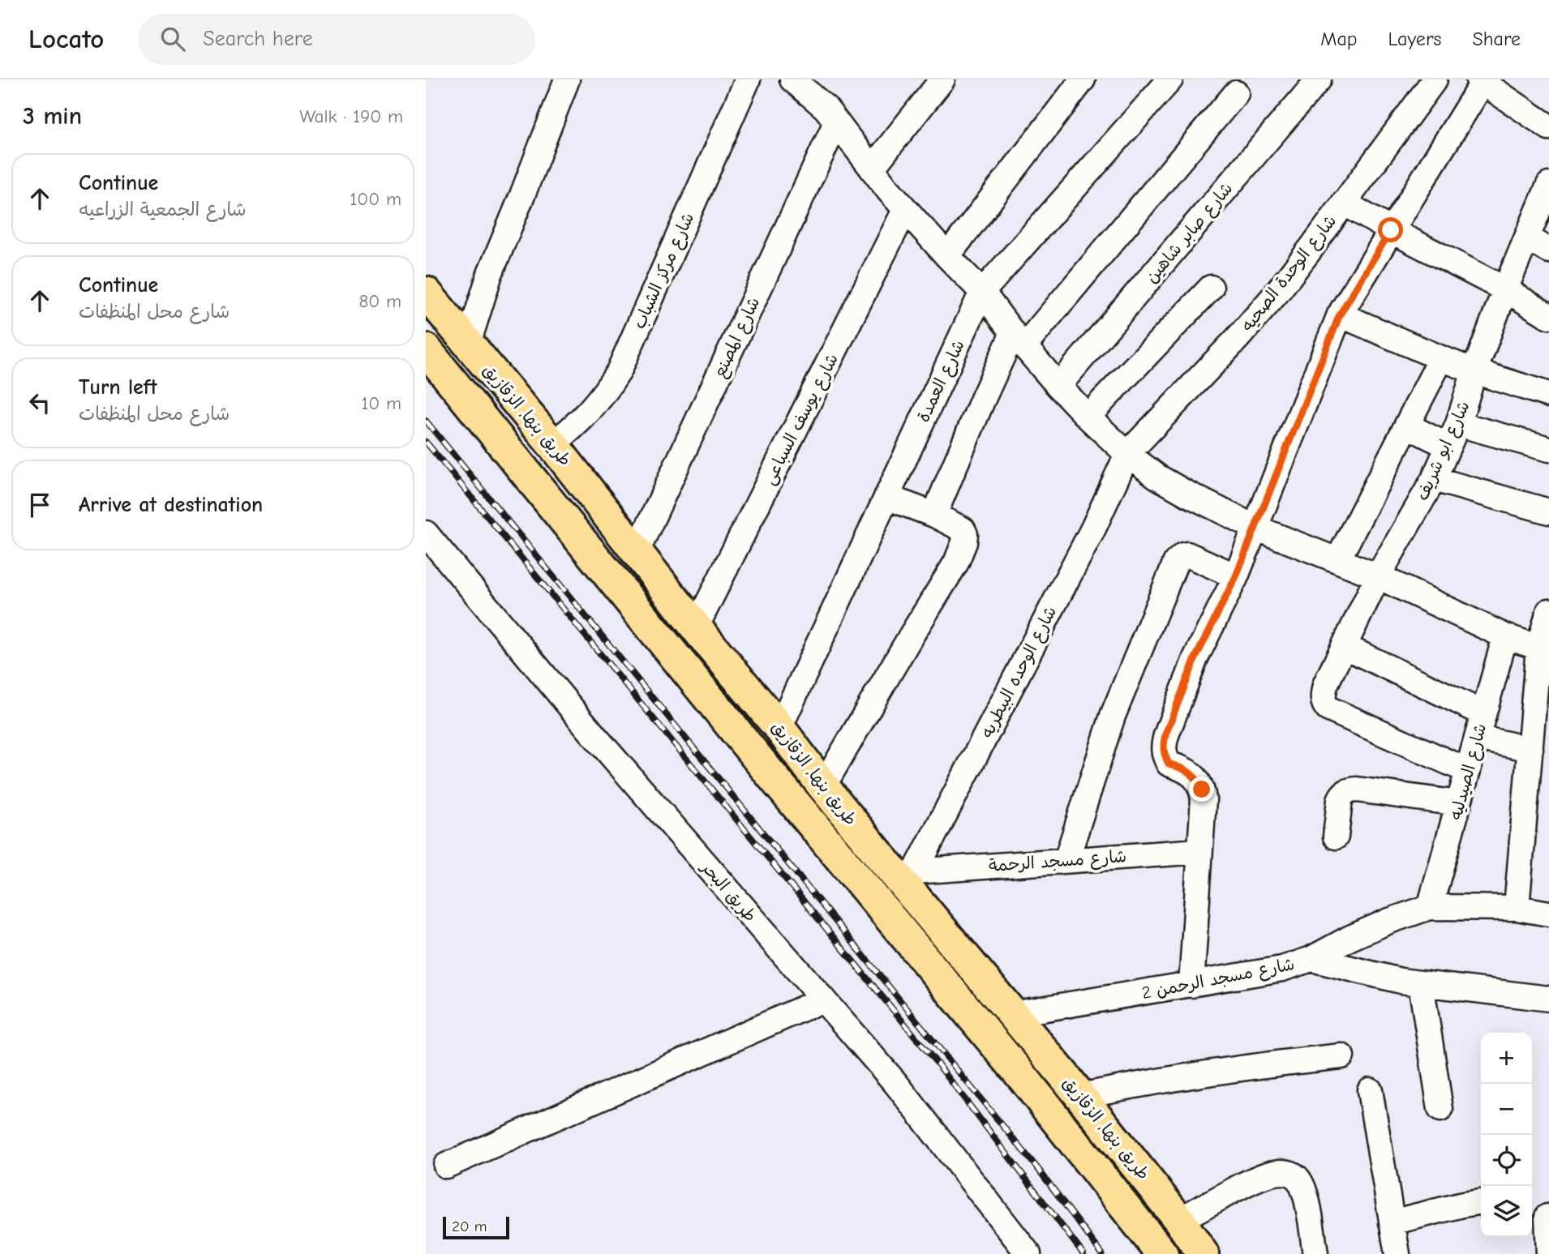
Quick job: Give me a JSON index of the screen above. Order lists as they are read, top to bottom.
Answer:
{
  "streets": {
    "highway": ["طريق بنها, الزقازيق"],
    "street": [
      "شارع صابر شاهين",
      "شارع مركز الشباب",
      "شارع الوحدة الصحيه",
      "شارع المصنع",
      "شارع العمدة",
      "شارع يوسف السباعى",
      "شارع ابو شريف",
      "شارع الوحده البيطريه",
      "شارع الصيدليه",
      "شارع مسجد الرحمة",
      "طريق البحر",
      "شارع مسجد الرحمن 2"
    ]
  },
  "crossings": [
    ["شارع مركز الشباب", "طريق بنها, الزقازيق"],
    ["شارع الوحدة الصحيه", "شارع الوحده البيطريه"],
    ["شارع المصنع", "طريق بنها, الزقازيق"],
    ["شارع العمدة", "طريق بنها, الزقازيق"],
    ["طريق بنها, الزقازيق", "شارع يوسف السباعى"],
    ["طريق بنها, الزقازيق", "شارع الوحده البيطريه"],
    ["طريق بنها, الزقازيق", "شارع مسجد الرحمة"],
    ["طريق بنها, الزقازيق", "شارع مسجد الرحمن 2"],
    ["شارع ابو شريف", "شارع الصيدليه"],
    ["شارع الوحده البيطريه", "شارع مسجد الرحمة"],
    ["شارع الصيدليه", "شارع مسجد الرحمن 2"]
  ],
  "scale_bar": "20 m",
  "page": {
    "header": "Locato",
    "search": "Search here",
    "nav": ["Map", "Layers", "Share"],
    "heading": ["3 min", "Walk · 190 m"],
    "list": [
      ["Continue", "شارع الجمعية الزراعيه", "100 m"],
      ["Continue", "شارع محل المنظفات", "80 m"],
      ["Turn left", "شارع محل المنظفات", "10 m"],
      "Arrive at destination"
    ],
    "map_buttons": ["+", "−"],
    "scale": "20 m"
  }
}
